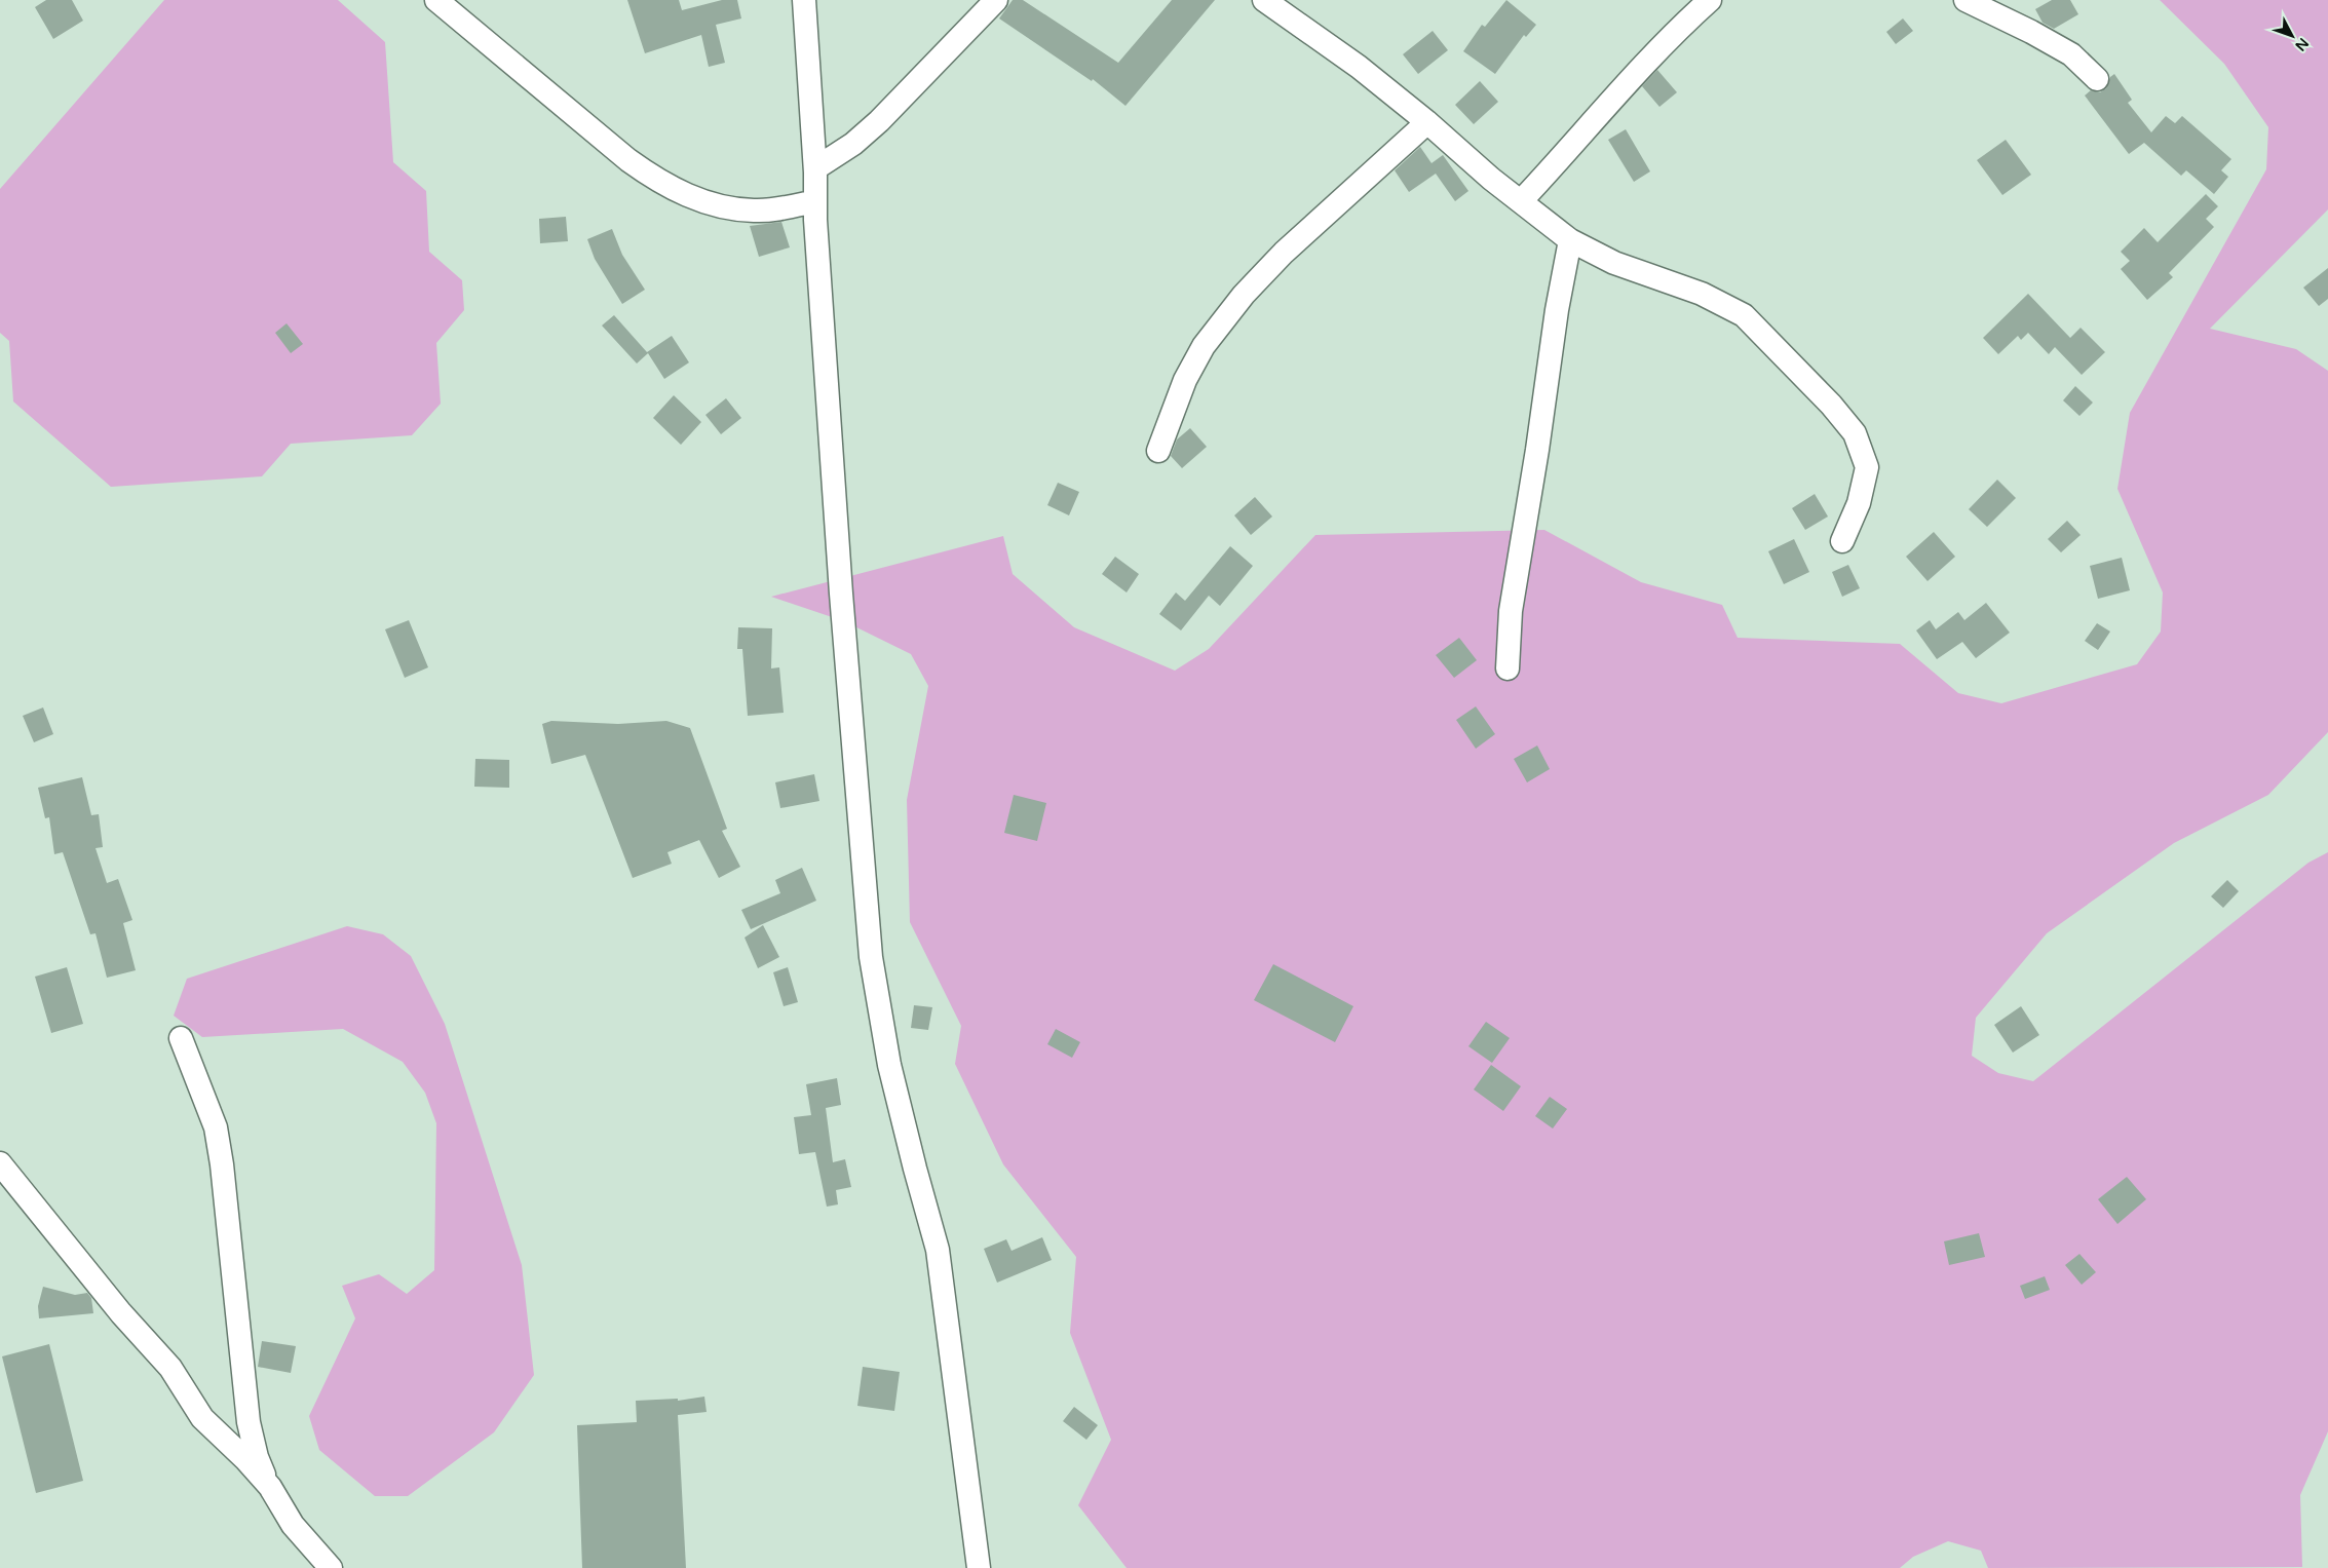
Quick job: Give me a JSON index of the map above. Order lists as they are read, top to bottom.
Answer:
{
  "north": "bottom right"
}
